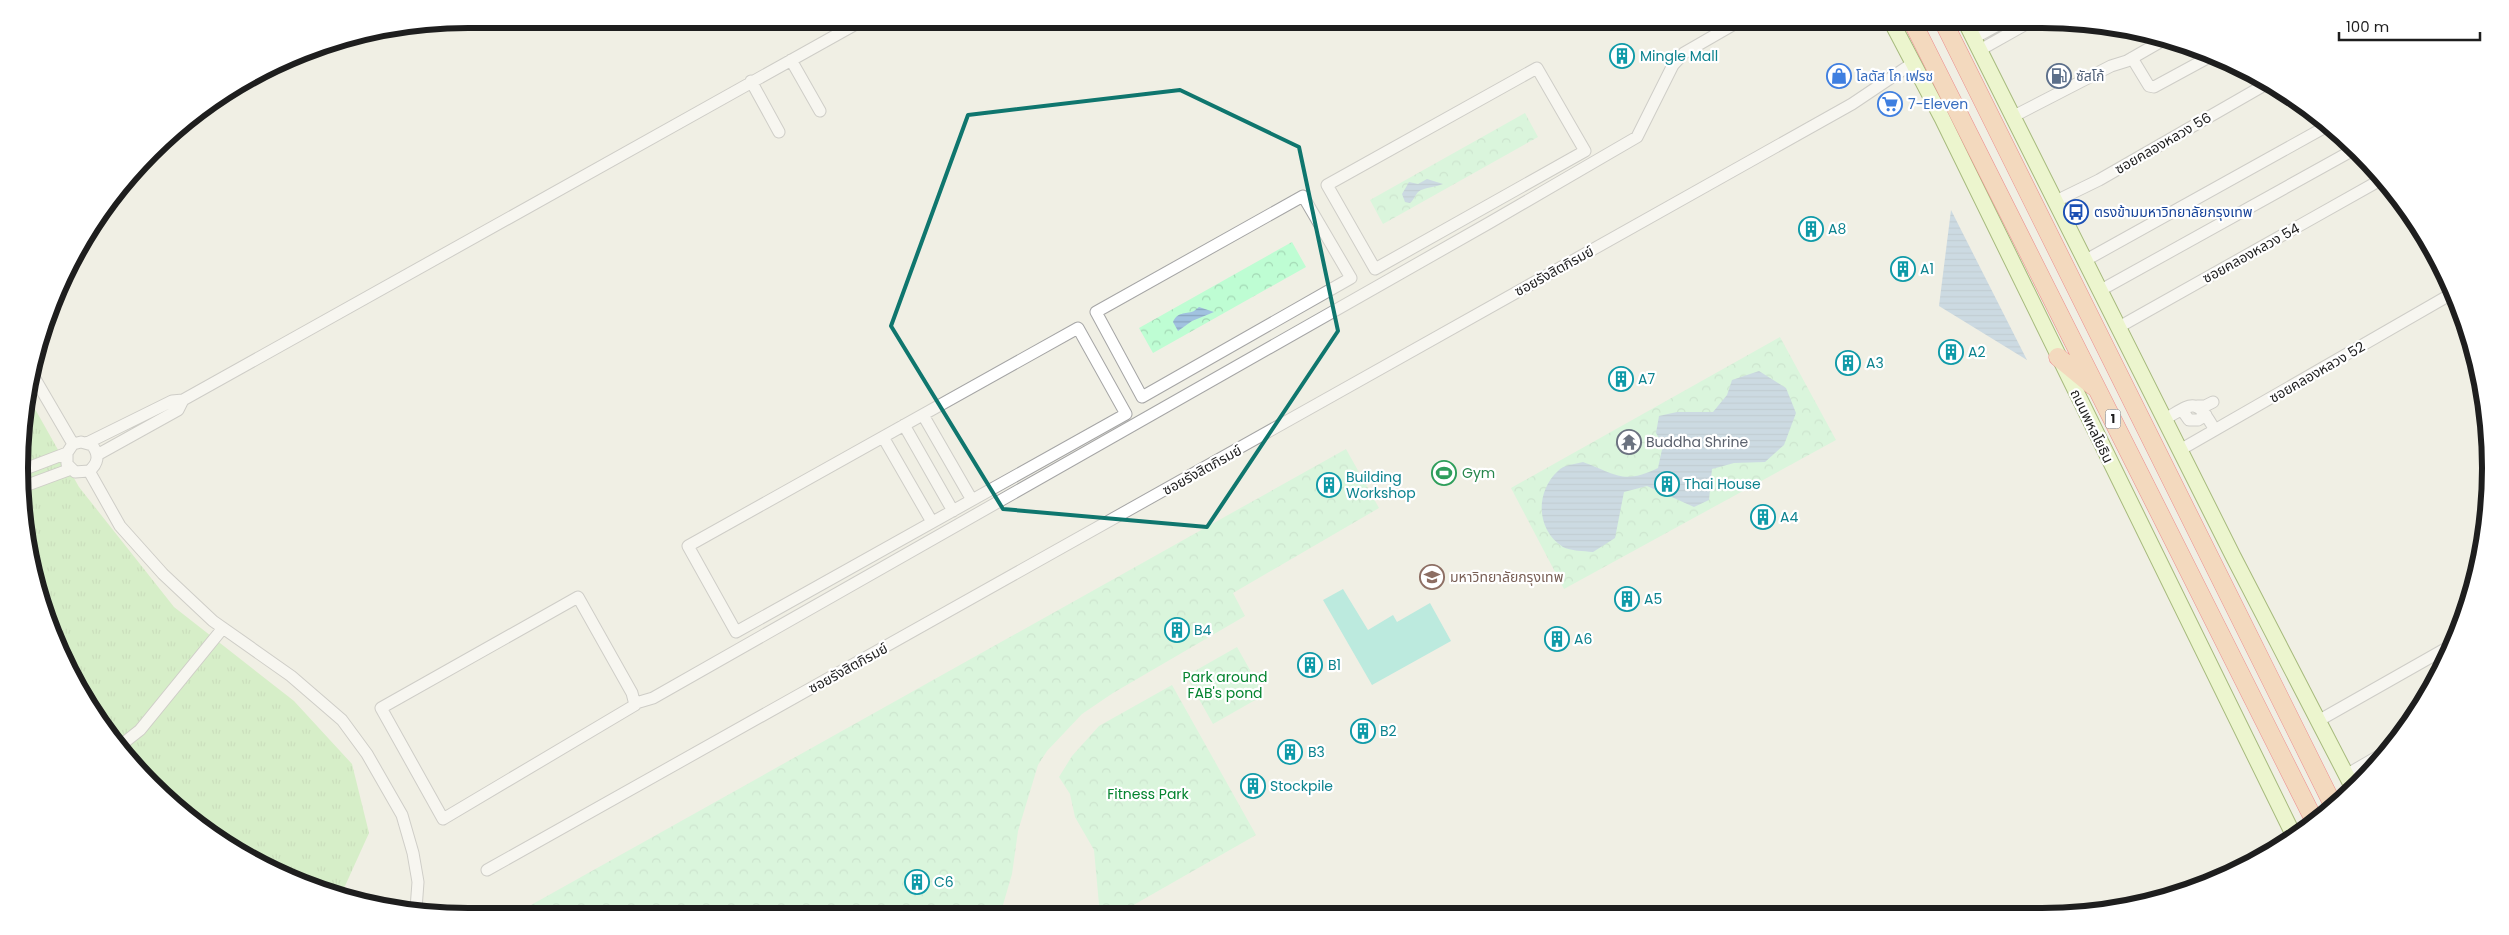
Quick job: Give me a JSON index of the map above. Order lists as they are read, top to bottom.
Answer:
{
  "streets": {
    "highway": ["1", "ถนนพหลโยธิน"],
    "street": [
      "ซอยคลองหลวง 56",
      "ซอยคลองหลวง 54",
      "ซอยรังสิตภิรมย์",
      "ซอยคลองหลวง 52"
    ]
  },
  "crossings": [
    ["ซอยรังสิตภิรมย์", "ถนนพหลโยธิน"]
  ],
  "parks": ["Park around FAB's pond", "Fitness Park"],
  "places": {
    "building": [
      "Mingle Mall",
      "A8",
      "A1",
      "A2",
      "A3",
      "A7",
      "Thai House",
      "Building Workshop",
      "A4",
      "A5",
      "B4",
      "A6",
      "B1",
      "B2",
      "B3",
      "Stockpile",
      "C6"
    ],
    "shop": ["โลตัส โก เฟรช"],
    "fuel station": ["ซัสโก้"],
    "supermarket": ["7-Eleven"],
    "bus stop": ["ตรงข้ามมหาวิทยาลัยกรุงเทพ"],
    "temple": ["Buddha Shrine"],
    "sports": ["Gym"],
    "school or university": ["มหาวิทยาลัยกรุงเทพ"]
  },
  "scale_bar": "100 m"
}
